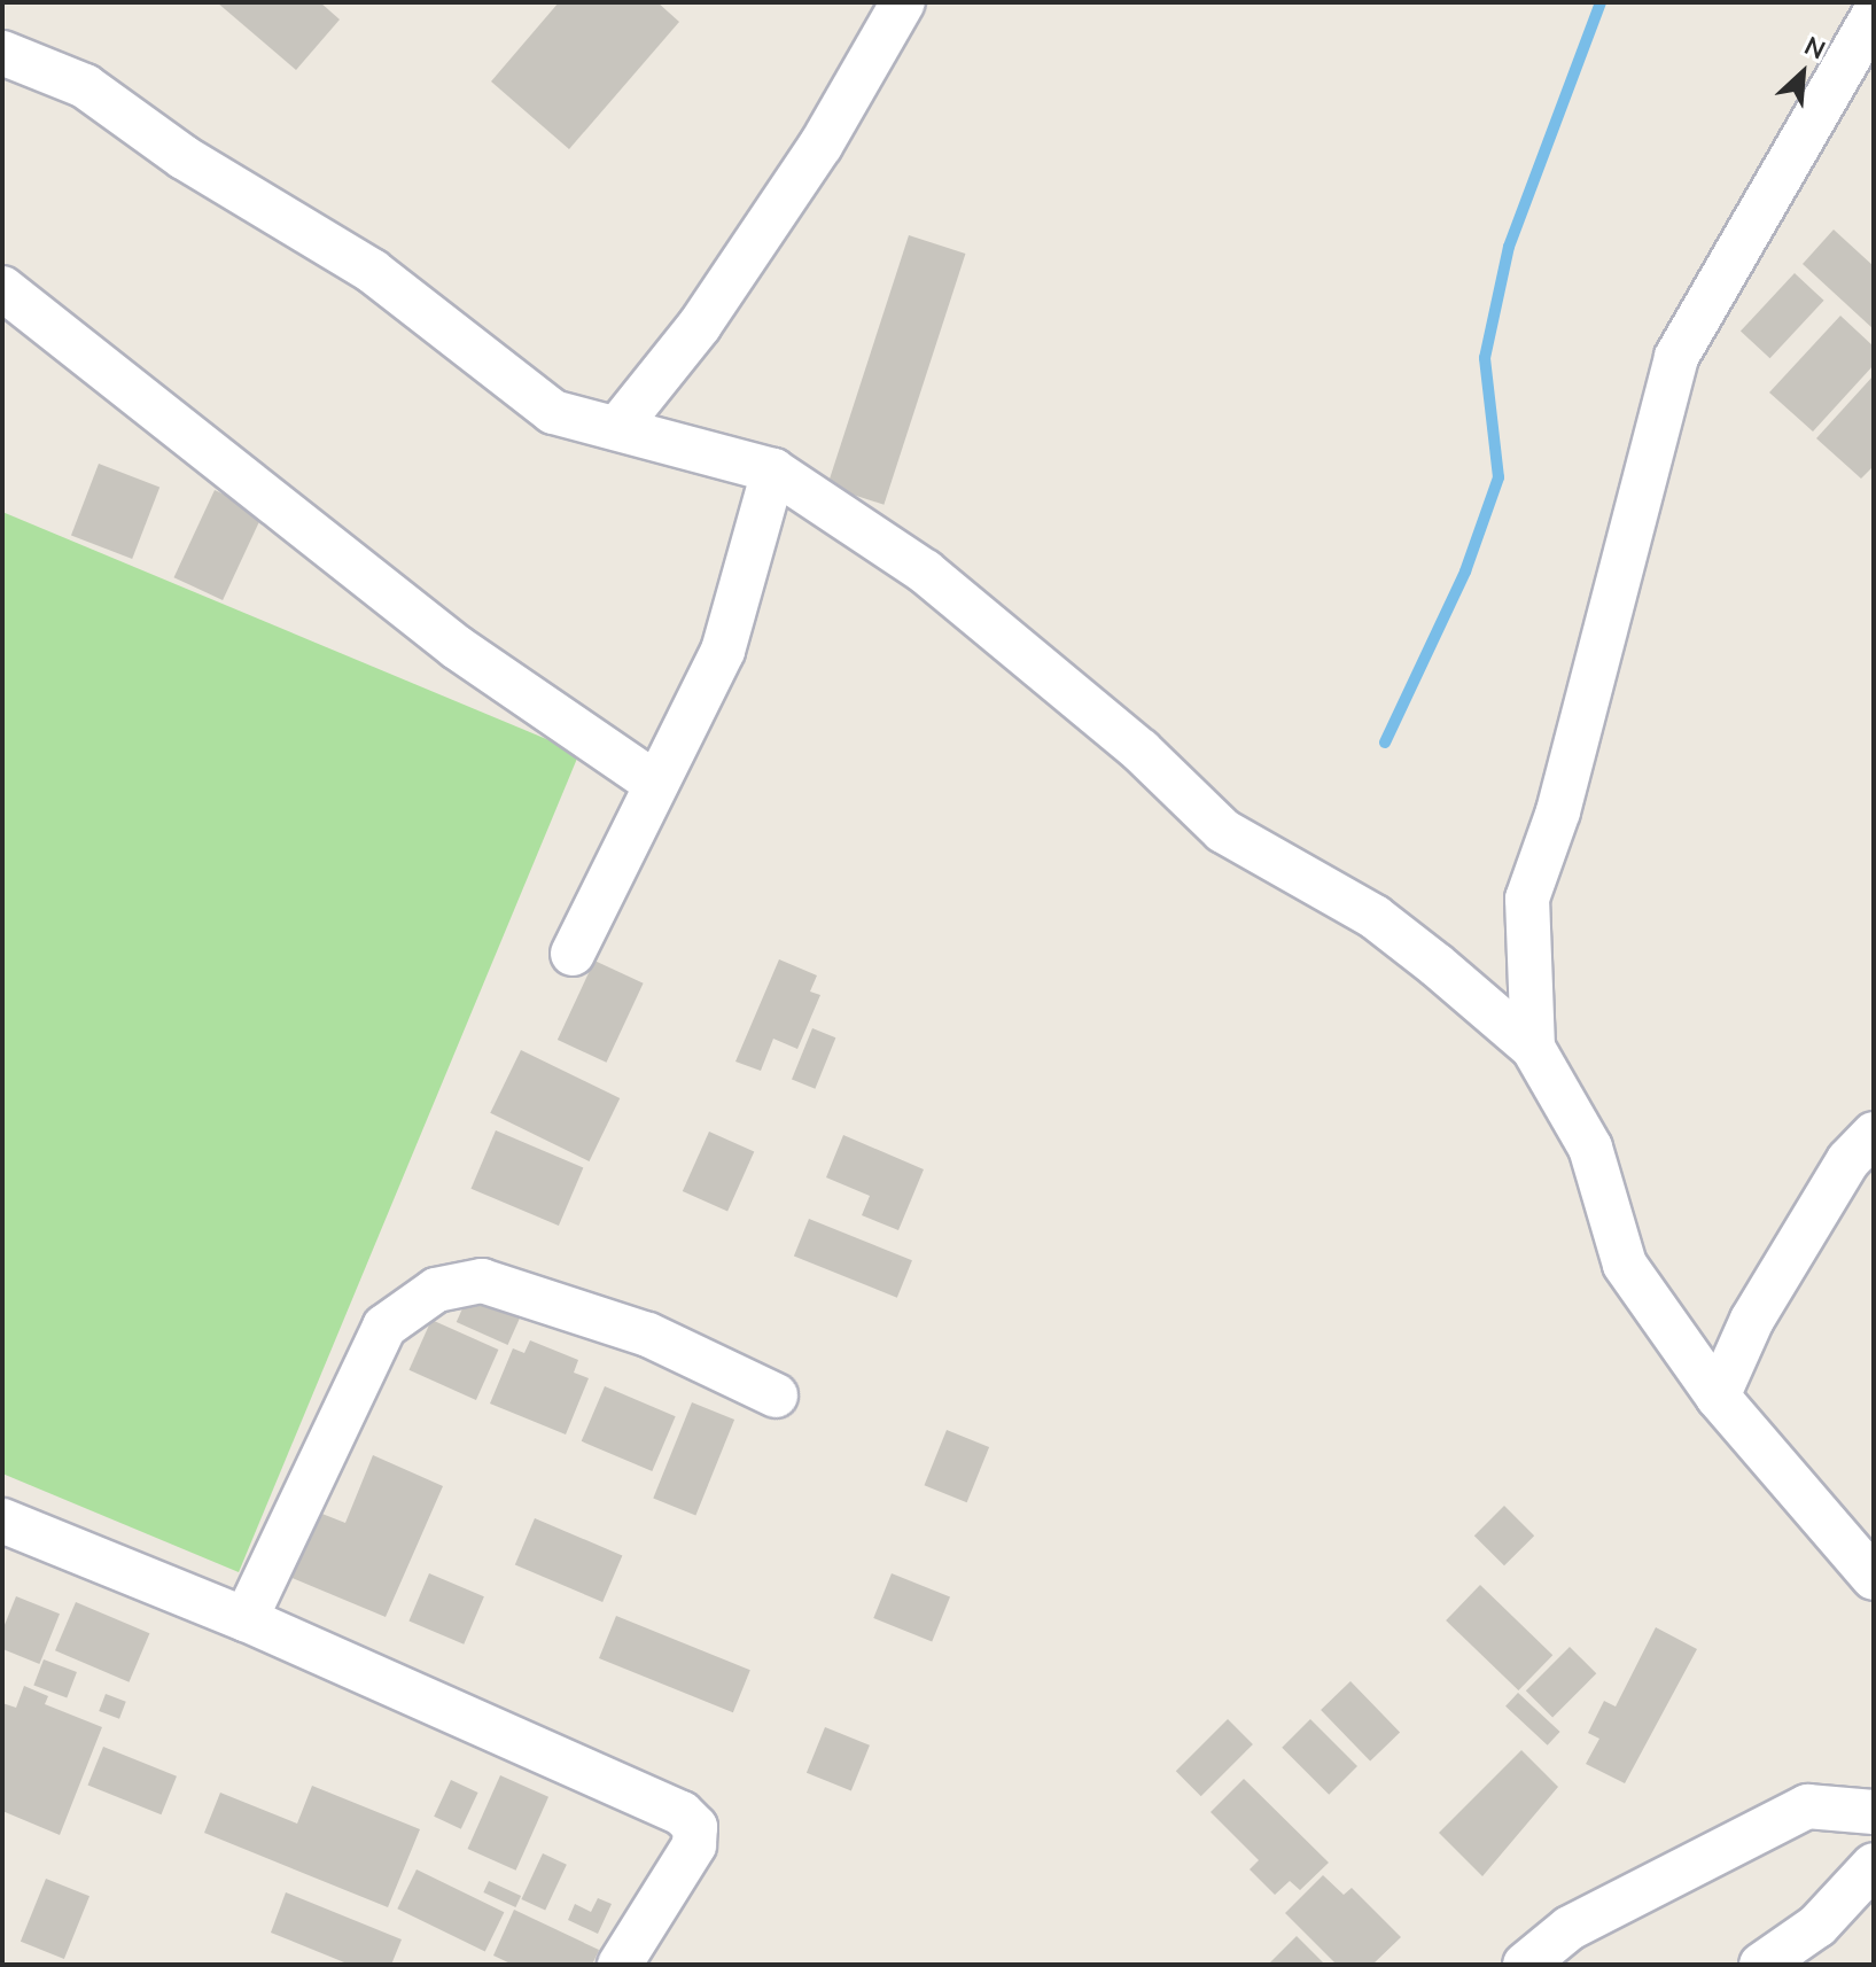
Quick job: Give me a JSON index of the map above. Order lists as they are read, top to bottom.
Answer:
{
  "north": "top right"
}
